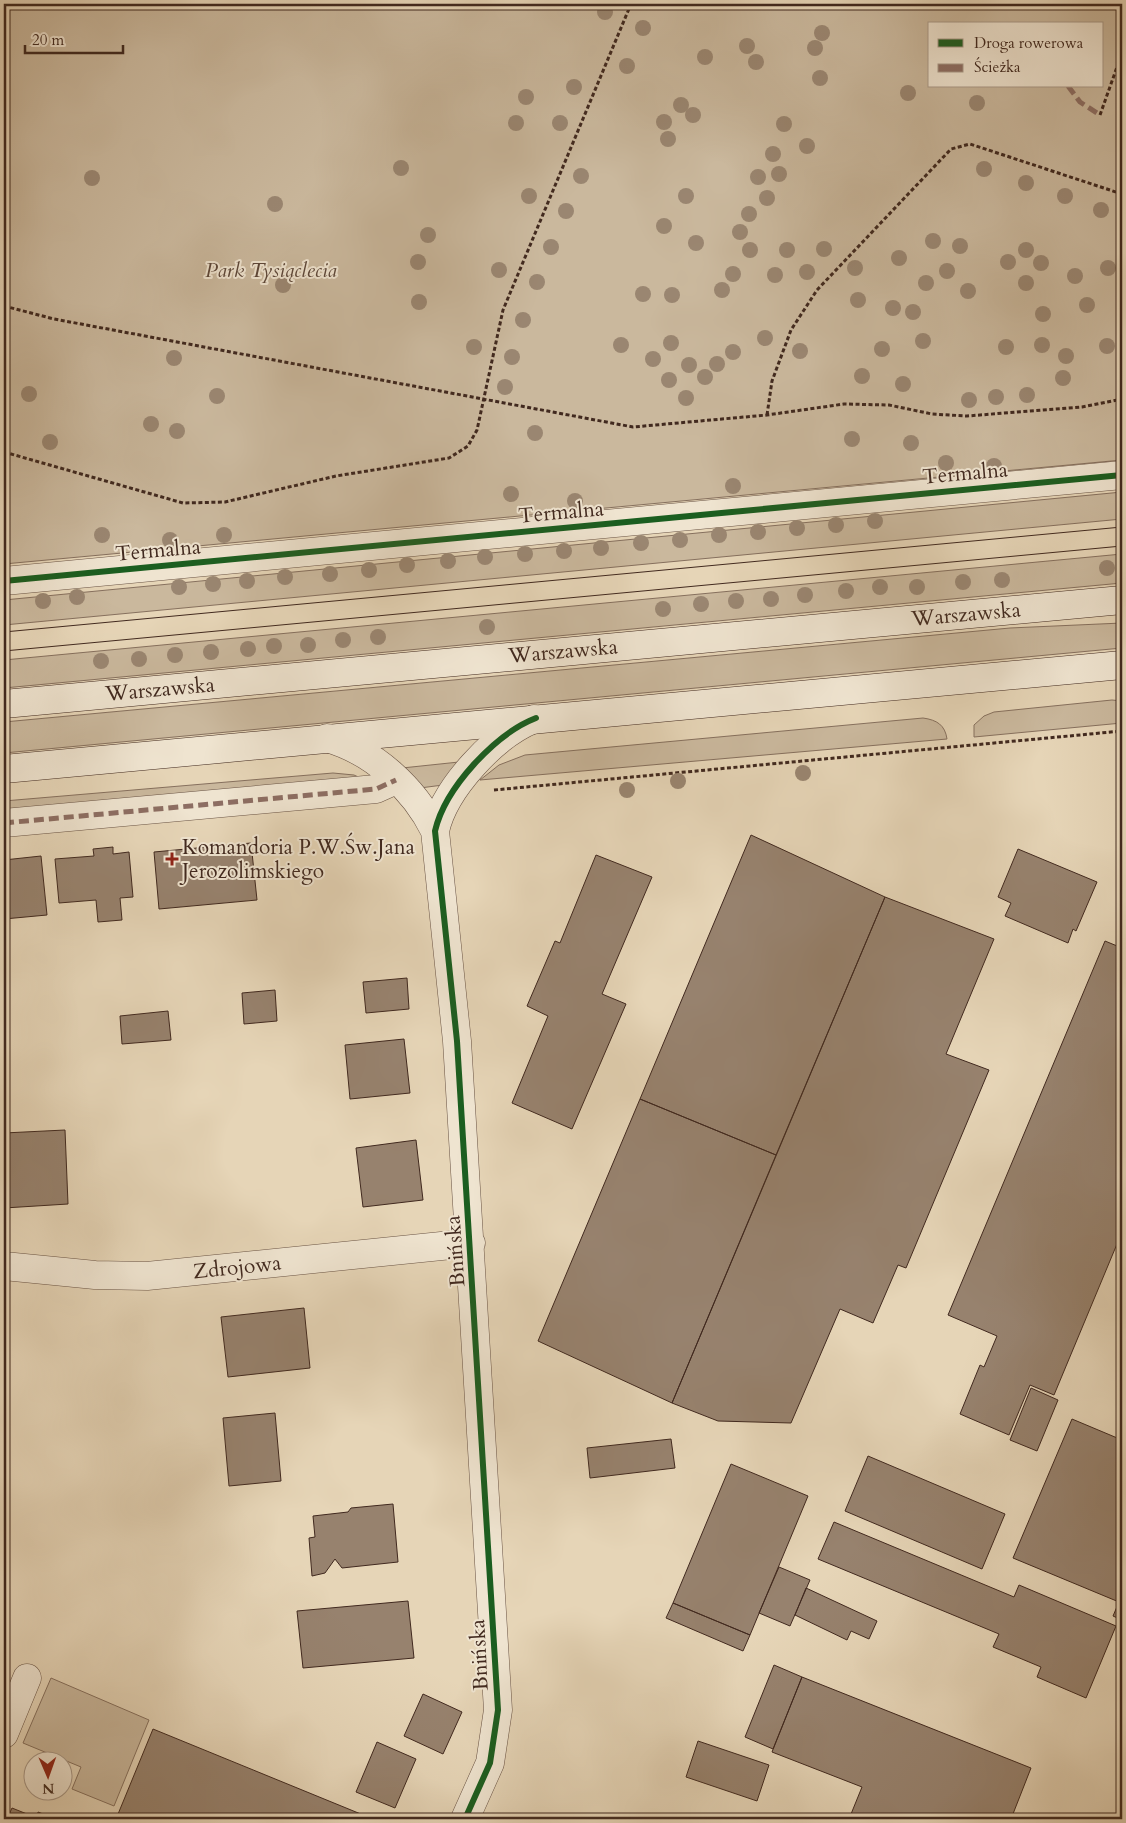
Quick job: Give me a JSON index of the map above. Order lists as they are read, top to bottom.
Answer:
{
  "streets": {
    "street": [
      "Termalna",
      "Warszawska",
      "Bnińska",
      "Zdrojowa"
    ]
  },
  "crossings": [
    ["Bnińska", "Zdrojowa"]
  ],
  "parks": ["Park Tysiąclecia"],
  "places": {
    "health": ["Komandoria P.W.Św.Jana Jerozolimskiego"]
  },
  "legend": ["Droga rowerowa", "Ścieżka"],
  "scale_bar": "20 m",
  "north": "bottom"
}
